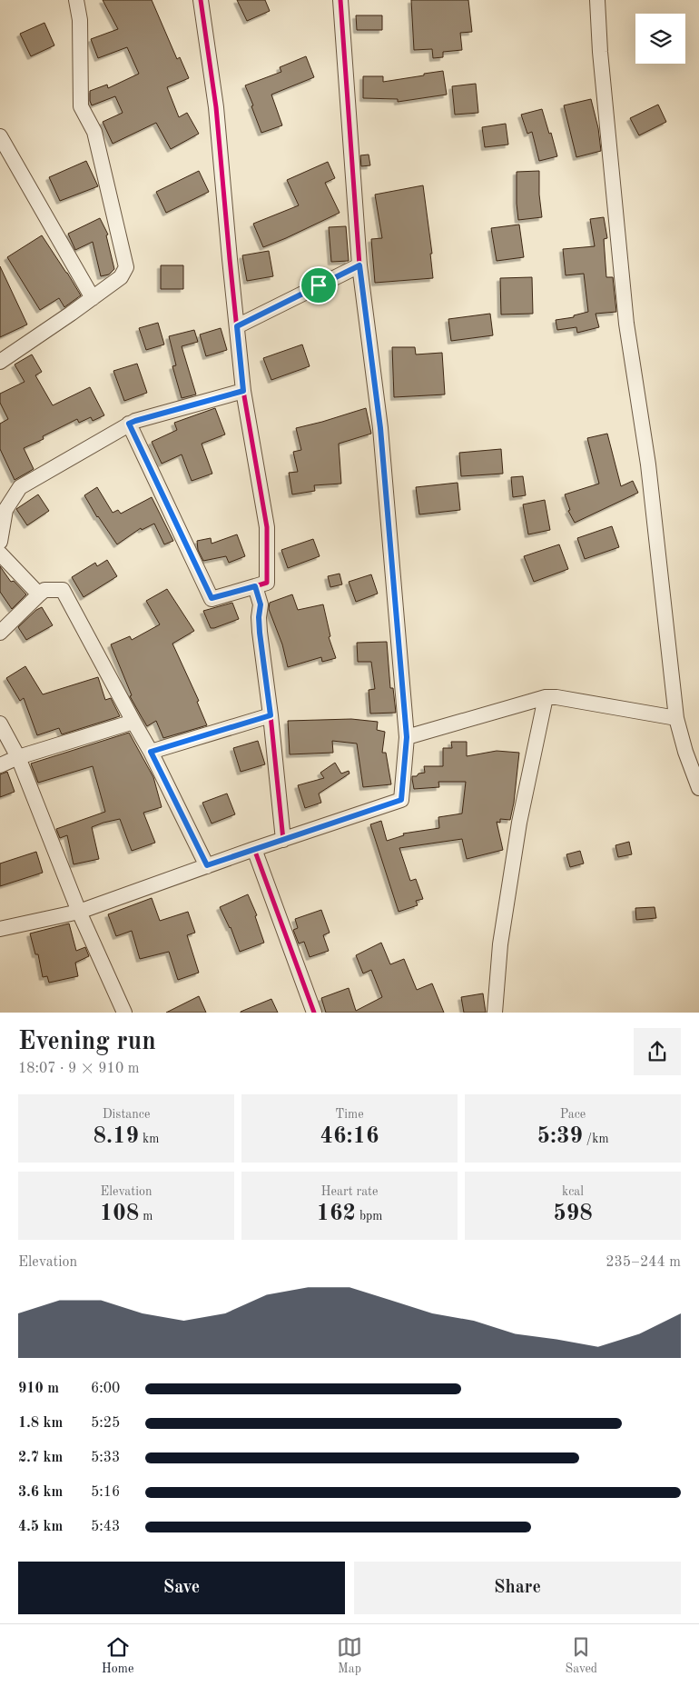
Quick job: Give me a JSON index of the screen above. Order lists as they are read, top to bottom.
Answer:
{
  "page": {
    "heading": ["Evening run", "18:07 · 9 × 910 m"],
    "stats": [
      ["Distance", "8.19 km"],
      ["Time", "46:16"],
      ["Pace", "5:39 /km"],
      ["Elevation", "108 m"],
      ["Heart rate", "162 bpm"],
      ["kcal", "598"]
    ],
    "chart": ["Elevation", "235–244 m"],
    "list": [
      {
        "name": "910 m",
        "note": "6:00"
      },
      {
        "name": "1.8 km",
        "note": "5:25"
      },
      {
        "name": "2.7 km",
        "note": "5:33"
      },
      {
        "name": "3.6 km",
        "note": "5:16"
      },
      {
        "name": "4.5 km",
        "note": "5:43"
      }
    ],
    "buttons": ["Save", "Share"],
    "tabs": ["Home", "Map", "Saved"]
  }
}
